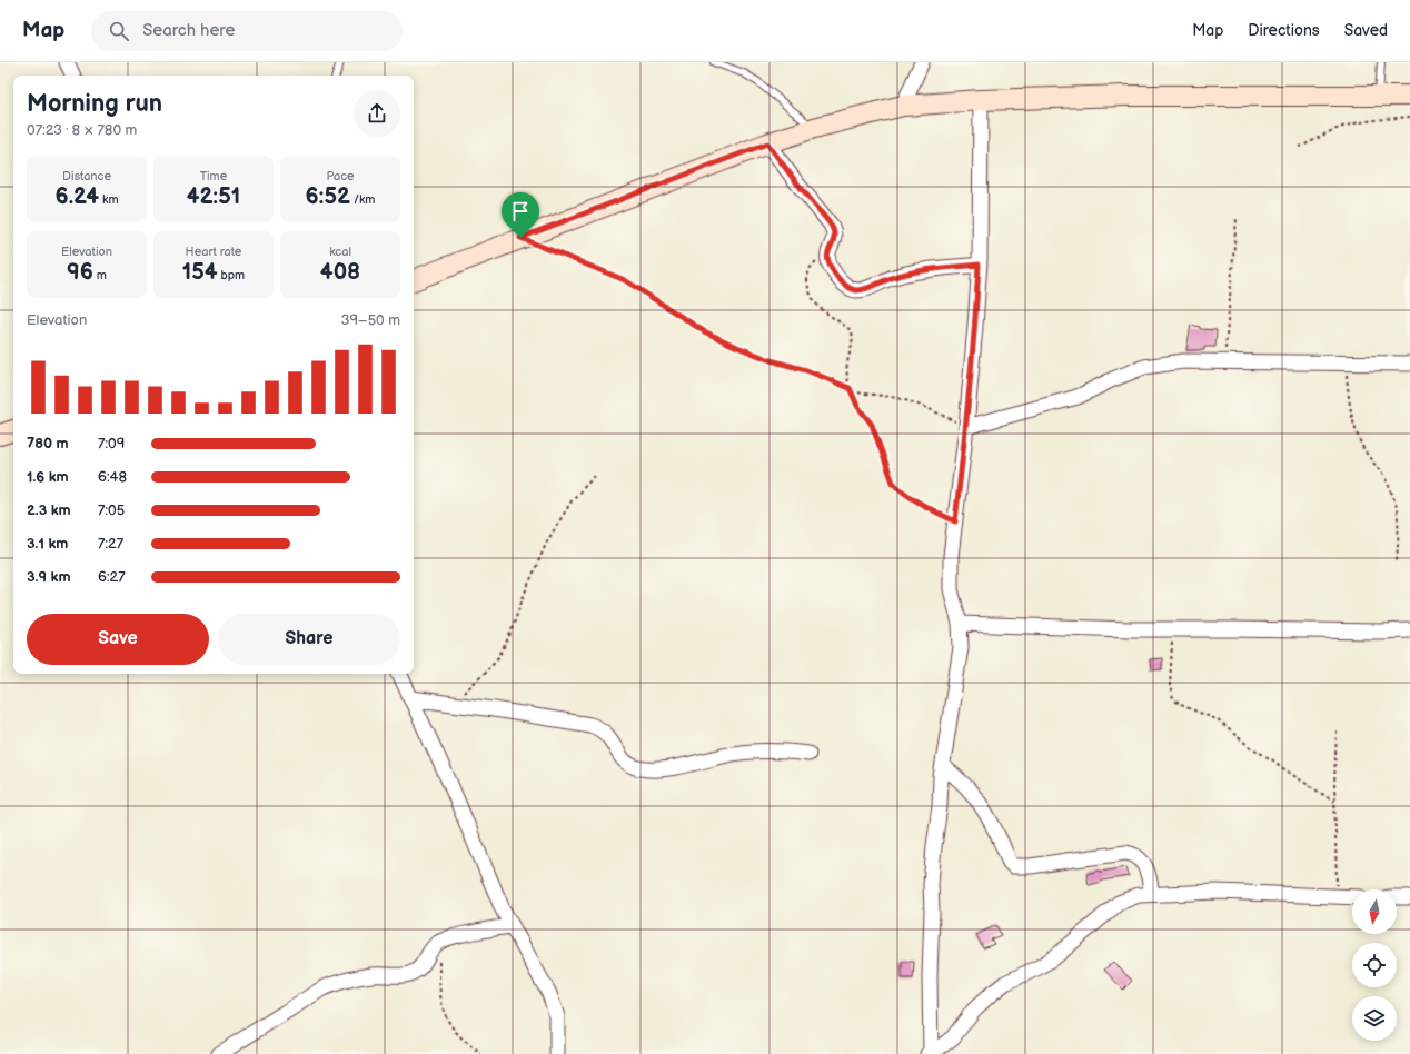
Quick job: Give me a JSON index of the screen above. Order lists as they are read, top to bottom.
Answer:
{
  "north": "bottom",
  "page": {
    "header": "Map",
    "search": "Search here",
    "nav": ["Map", "Directions", "Saved"],
    "heading": ["Morning run", "07:23 · 8 × 780 m"],
    "stats": [
      ["Distance", "6.24 km"],
      ["Time", "42:51"],
      ["Pace", "6:52 /km"],
      ["Elevation", "96 m"],
      ["Heart rate", "154 bpm"],
      ["kcal", "408"]
    ],
    "chart": ["Elevation", "39–50 m"],
    "list": [
      {
        "name": "780 m",
        "note": "7:09"
      },
      {
        "name": "1.6 km",
        "note": "6:48"
      },
      {
        "name": "2.3 km",
        "note": "7:05"
      },
      {
        "name": "3.1 km",
        "note": "7:27"
      },
      {
        "name": "3.9 km",
        "note": "6:27"
      }
    ],
    "buttons": ["Save", "Share"]
  }
}
